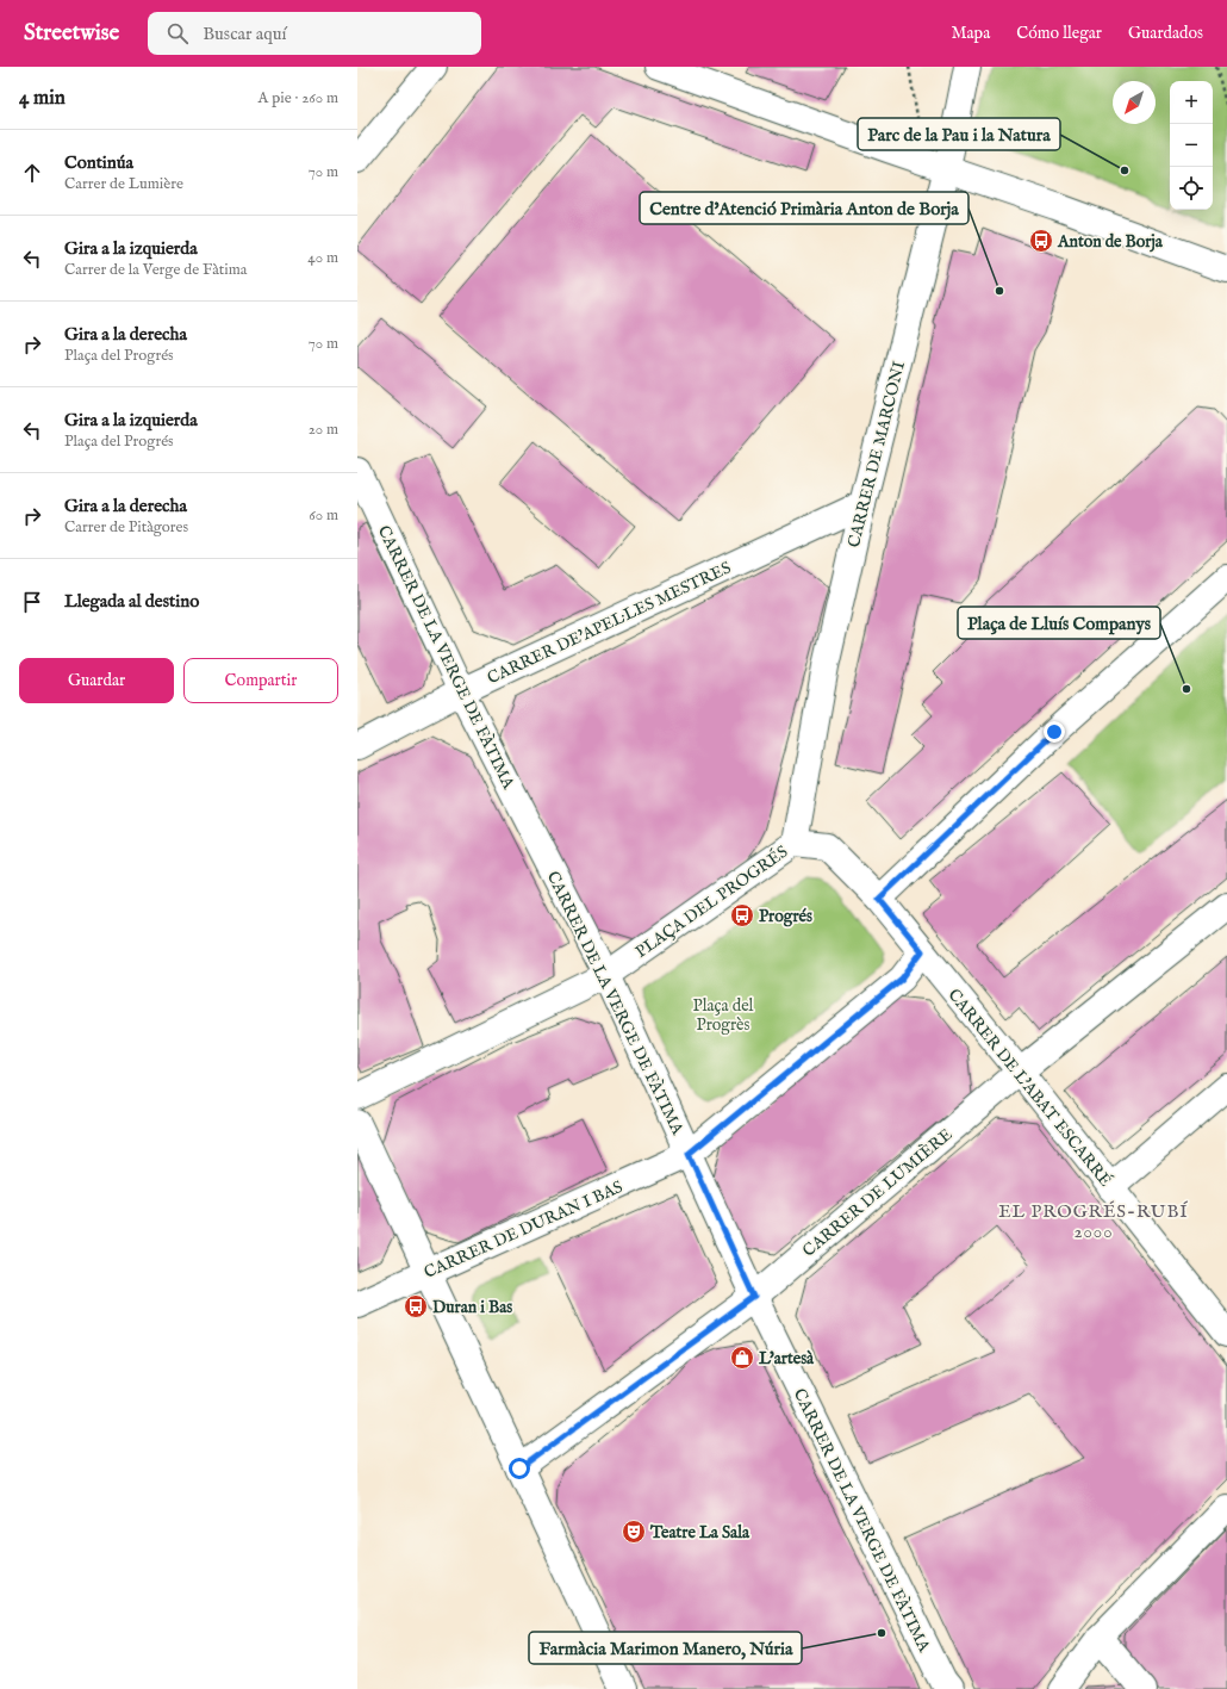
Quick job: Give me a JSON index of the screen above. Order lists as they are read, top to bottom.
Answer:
{
  "streets": {
    "street": [
      "CARRER DE MARCONI",
      "CARRER DE'APEL·LES MESTRES",
      "CARRER DE LA VERGE DE FÀTIMA",
      "PLAÇA DEL PROGRÉS",
      "CARRER DE L'ABAT ESCARRÉ",
      "CARRER DE LUMIÈRE",
      "CARRER DE DURAN I BAS"
    ]
  },
  "crossings": [
    ["CARRER DE MARCONI", "CARRER DE'APEL·LES MESTRES"],
    ["CARRER DE MARCONI", "PLAÇA DEL PROGRÉS"],
    ["CARRER DE'APEL·LES MESTRES", "CARRER DE LA VERGE DE FÀTIMA"],
    ["CARRER DE LA VERGE DE FÀTIMA", "PLAÇA DEL PROGRÉS"],
    ["CARRER DE LA VERGE DE FÀTIMA", "CARRER DE LUMIÈRE"],
    ["CARRER DE LA VERGE DE FÀTIMA", "CARRER DE DURAN I BAS"],
    ["PLAÇA DEL PROGRÉS", "CARRER DE L'ABAT ESCARRÉ"],
    ["CARRER DE L'ABAT ESCARRÉ", "CARRER DE LUMIÈRE"]
  ],
  "districts": ["EL PROGRÉS-RUBÍ 2000"],
  "parks": ["Plaça del Progrès"],
  "places": {
    "other": [
      "Parc de la Pau i la Natura",
      "Centre d'Atenció Primària Anton de Borja",
      "Plaça de Lluís Companys",
      "Farmàcia Marimon Manero, Núria"
    ],
    "bus stop": ["Anton de Borja", "Progrés", "Duran i Bas"],
    "shop": ["L'artesà"],
    "theatre": ["Teatre La Sala"]
  },
  "north": "bottom left",
  "page": {
    "header": "Streetwise",
    "search": "Buscar aquí",
    "nav": ["Mapa", "Cómo llegar", "Guardados"],
    "heading": ["4 min", "A pie · 260 m"],
    "map_buttons": ["+", "−"],
    "list": [
      ["Continúa", "Carrer de Lumière", "70 m"],
      ["Gira a la izquierda", "Carrer de la Verge de Fàtima", "40 m"],
      ["Gira a la derecha", "Plaça del Progrés", "70 m"],
      ["Gira a la izquierda", "Plaça del Progrés", "20 m"],
      ["Gira a la derecha", "Carrer de Pitàgores", "60 m"],
      "Llegada al destino"
    ],
    "buttons": ["Guardar", "Compartir"]
  }
}
